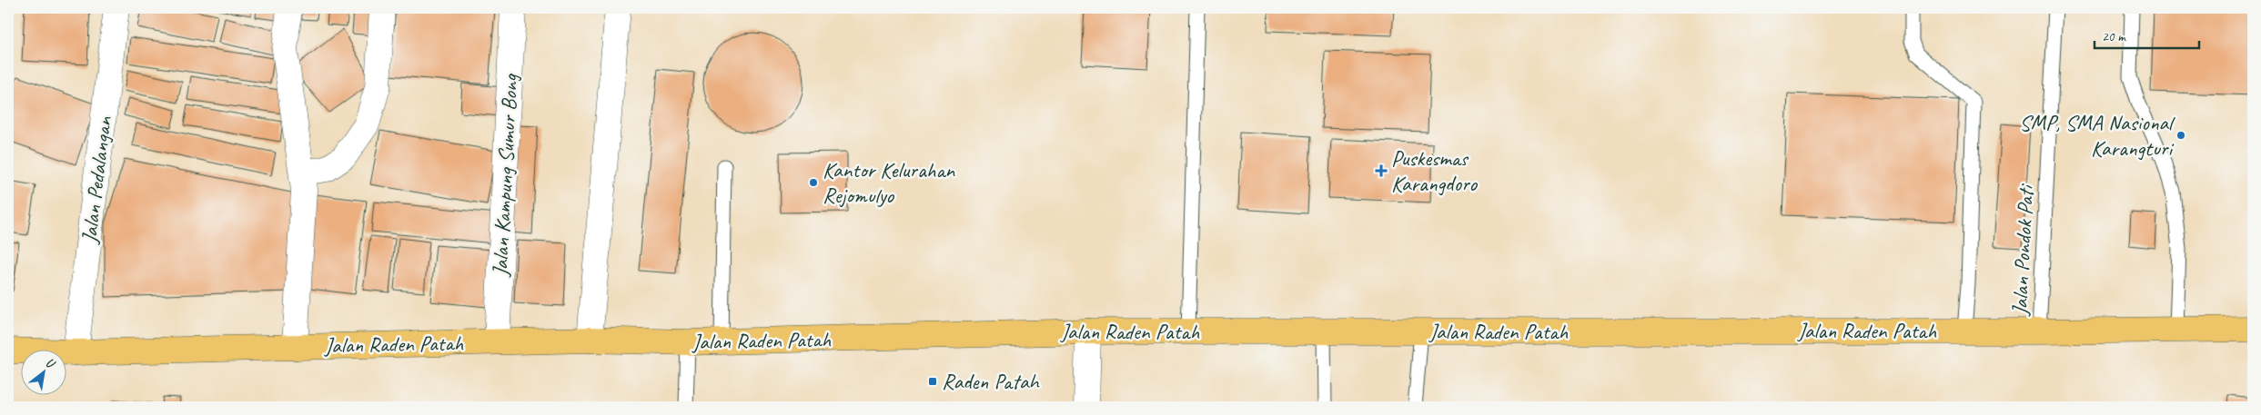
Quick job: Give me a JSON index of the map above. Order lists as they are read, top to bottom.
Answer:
{
  "streets": {
    "highway": ["Jalan Raden Patah"],
    "street": ["Jalan Kampung Sumur Bong", "Jalan Pedalangan"],
    "lane": ["Jalan Pondok Pati"]
  },
  "crossings": [
    ["Jalan Kampung Sumur Bong", "Jalan Raden Patah"],
    ["Jalan Pedalangan", "Jalan Raden Patah"],
    ["Jalan Pondok Pati", "Jalan Raden Patah"]
  ],
  "places": {
    "other": ["SMP, SMA Nasional Karangturi", "Kantor Kelurahan Rejomulyo"],
    "health": ["Puskesmas Karangdoro"],
    "transit": ["Raden Patah"]
  },
  "scale_bar": "20 m",
  "north": "top right"
}
